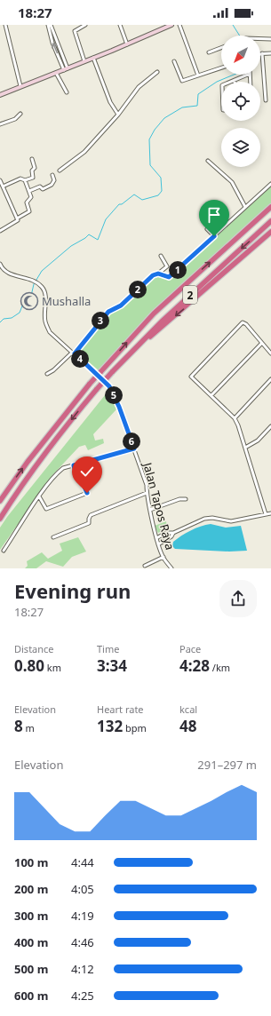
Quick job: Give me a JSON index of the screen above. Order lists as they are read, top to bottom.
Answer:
{
  "streets": {
    "highway": ["2"],
    "street": ["Jalan Tapos Raya"]
  },
  "places": {
    "mosque": ["Mushalla"]
  },
  "north": "bottom left",
  "page": {
    "status": "18:27",
    "pins": [
      "1",
      "2",
      "3",
      "4",
      "5",
      "6"
    ],
    "heading": ["Evening run", "18:27"],
    "stats": [
      ["Distance", "0.80 km"],
      ["Time", "3:34"],
      ["Pace", "4:28 /km"],
      ["Elevation", "8 m"],
      ["Heart rate", "132 bpm"],
      ["kcal", "48"]
    ],
    "chart": ["Elevation", "291–297 m"],
    "list": [
      {
        "name": "100 m",
        "note": "4:44"
      },
      {
        "name": "200 m",
        "note": "4:05"
      },
      {
        "name": "300 m",
        "note": "4:19"
      },
      {
        "name": "400 m",
        "note": "4:46"
      },
      {
        "name": "500 m",
        "note": "4:12"
      },
      {
        "name": "600 m",
        "note": "4:25"
      }
    ]
  }
}
